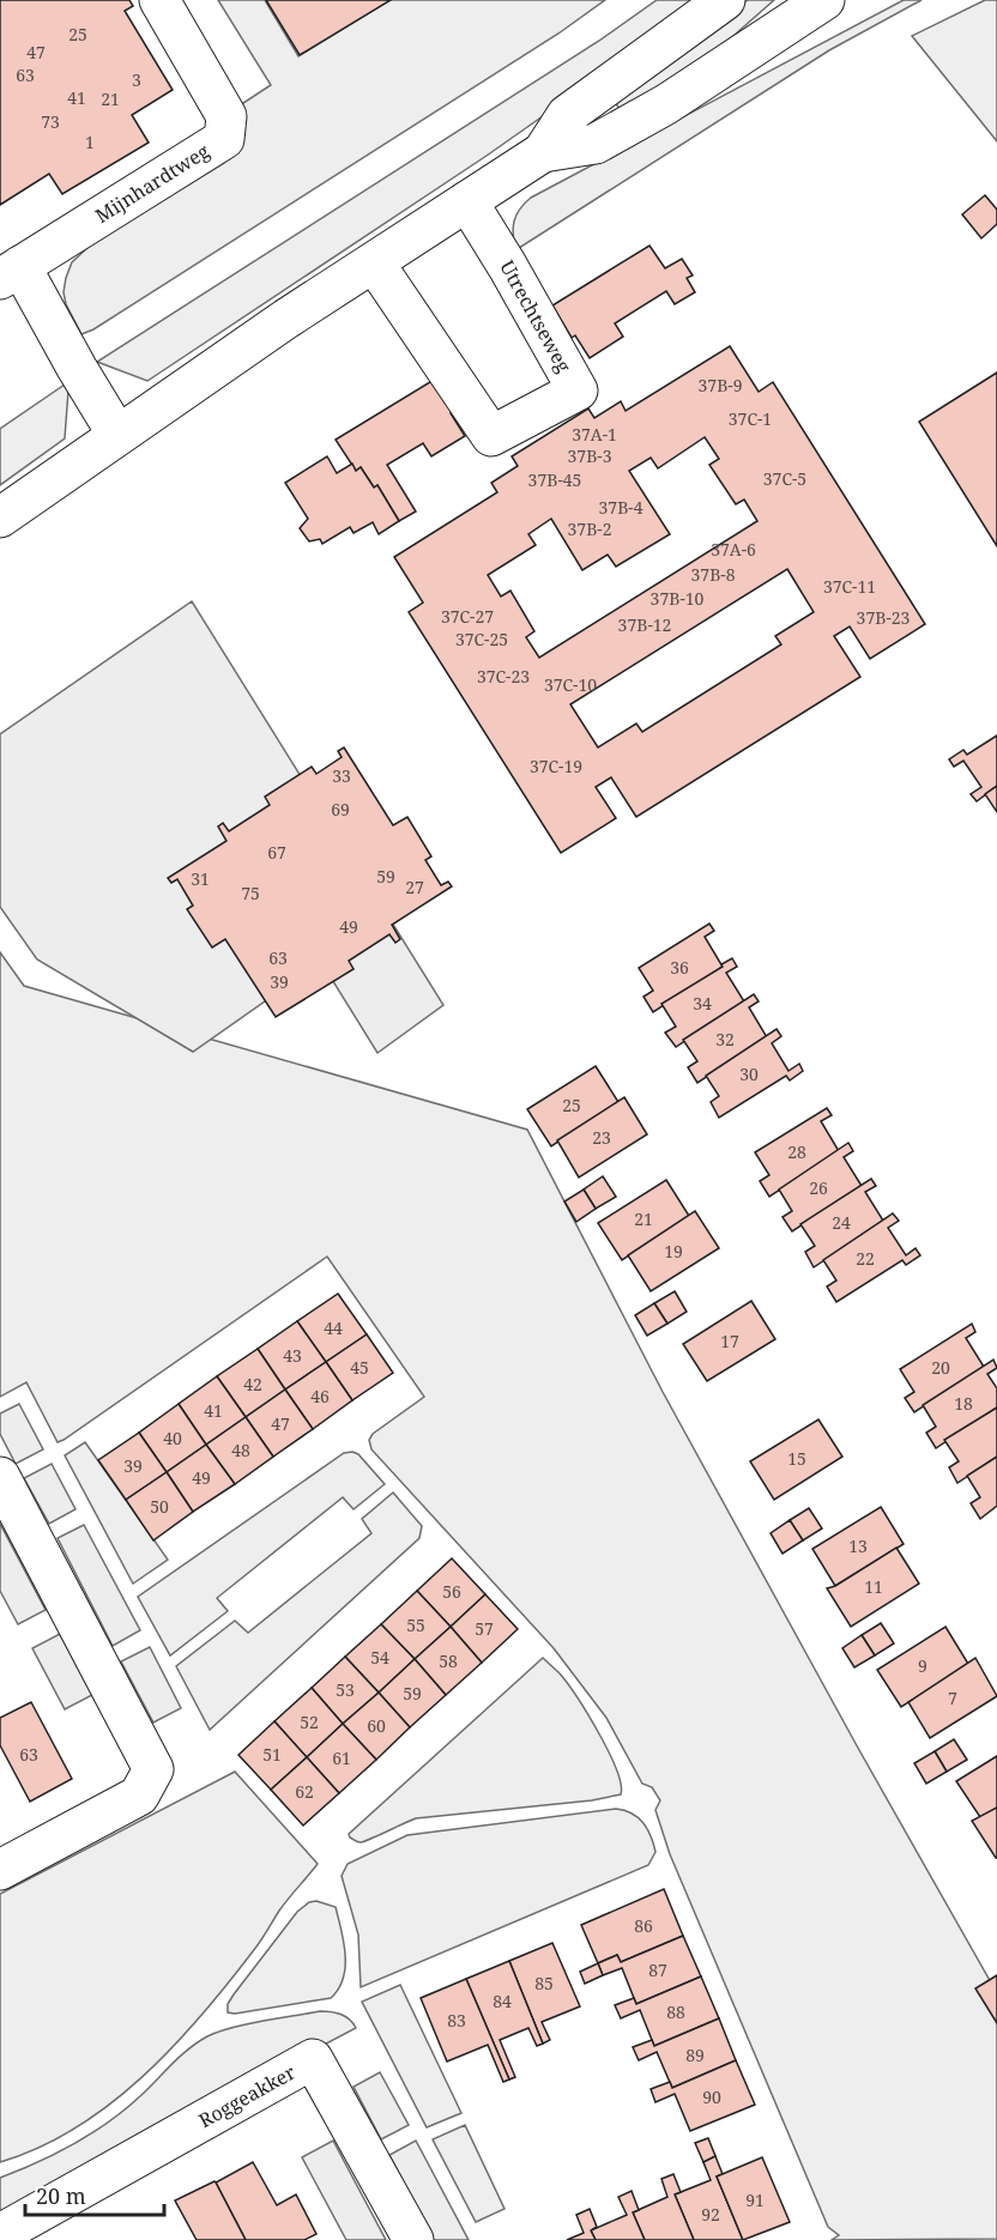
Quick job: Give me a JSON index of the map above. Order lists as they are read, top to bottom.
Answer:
{
  "streets": {
    "street": ["Mijnhardtweg", "Utrechtseweg", "Roggeakker"]
  },
  "house_numbers": [
    "25",
    "47",
    "63",
    "3",
    "41",
    "21",
    "73",
    "1",
    "37B-9",
    "37C-1",
    "37A-1",
    "37B-3",
    "37C-5",
    "37B-45",
    "37B-4",
    "37B-2",
    "37A-6",
    "37B-8",
    "37C-11",
    "37B-10",
    "37C-27",
    "37B-23",
    "37B-12",
    "37C-25",
    "37C-23",
    "37C-10",
    "37C-19",
    "33",
    "69",
    "67",
    "59",
    "31",
    "27",
    "75",
    "49",
    "63",
    "36",
    "39",
    "34",
    "32",
    "30",
    "25",
    "23",
    "28",
    "26",
    "21",
    "24",
    "19",
    "22",
    "44",
    "17",
    "43",
    "45",
    "20",
    "42",
    "46",
    "18",
    "41",
    "47",
    "40",
    "48",
    "15",
    "39",
    "49",
    "50",
    "13",
    "11",
    "56",
    "55",
    "57",
    "54",
    "58",
    "9",
    "53",
    "59",
    "7",
    "52",
    "60",
    "63",
    "51",
    "61",
    "62",
    "86",
    "87",
    "85",
    "84",
    "88",
    "83",
    "89",
    "90",
    "91",
    "92"
  ],
  "scale_bar": "20 m"
}
